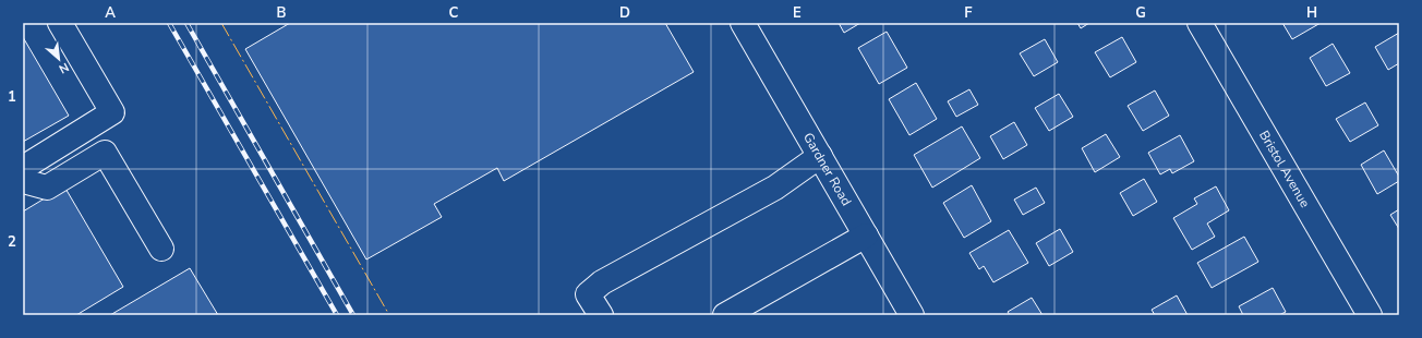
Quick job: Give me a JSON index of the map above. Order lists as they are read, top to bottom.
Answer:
{
  "streets": {
    "street": ["Gardner Road", "Bristol Avenue"]
  },
  "north": "bottom right",
  "grid": {
    "columns": [
      "A",
      "B",
      "C",
      "D",
      "E",
      "F",
      "G",
      "H"
    ],
    "rows": ["1", "2"]
  }
}
